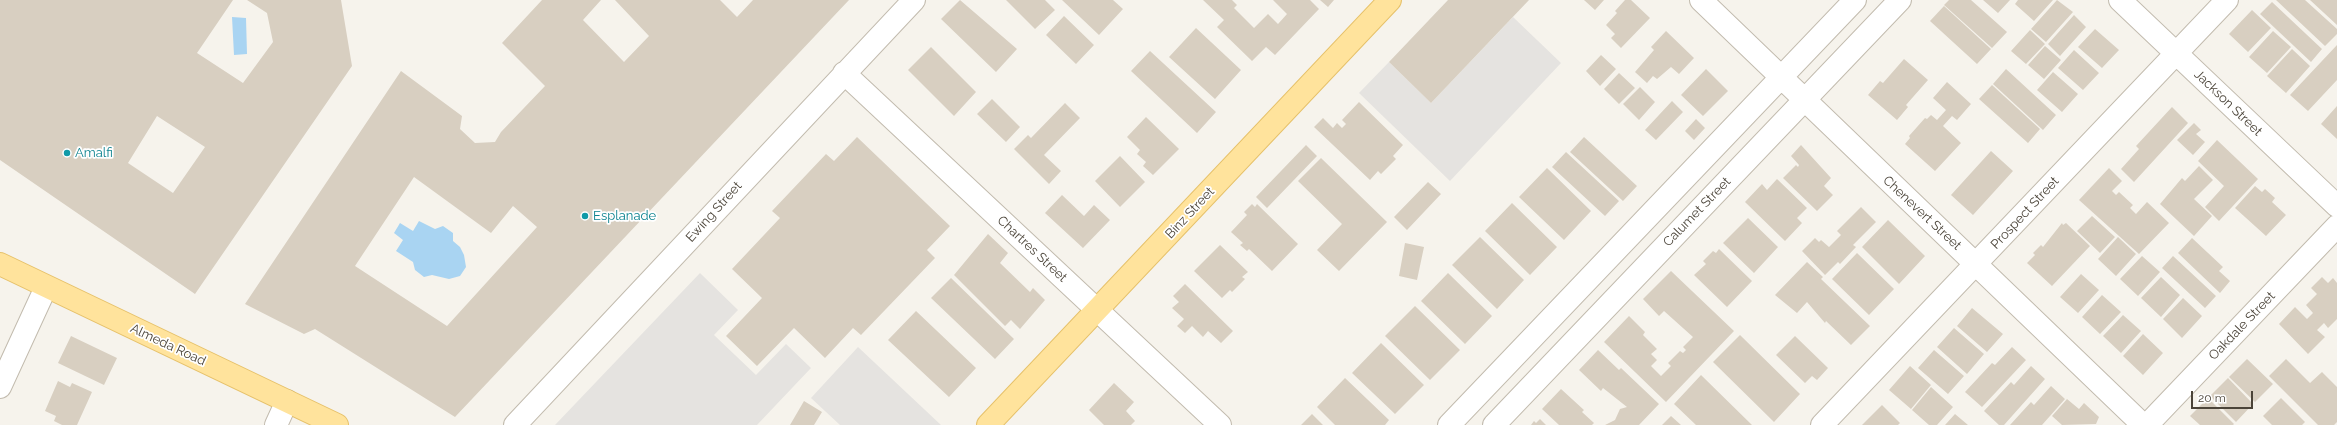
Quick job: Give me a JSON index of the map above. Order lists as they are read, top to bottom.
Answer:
{
  "streets": {
    "main road": ["Binz Street", "Almeda Road"],
    "street": [
      "Jackson Street",
      "Ewing Street",
      "Calumet Street",
      "Chenevert Street",
      "Prospect Street",
      "Chartres Street",
      "Oakdale Street"
    ]
  },
  "crossings": [
    ["Jackson Street", "Prospect Street"],
    ["Ewing Street", "Chartres Street"],
    ["Calumet Street", "Chenevert Street"],
    ["Binz Street", "Chartres Street"],
    ["Chenevert Street", "Prospect Street"]
  ],
  "places": ["Amalfi", "Esplanade"],
  "scale_bar": "20 m"
}
